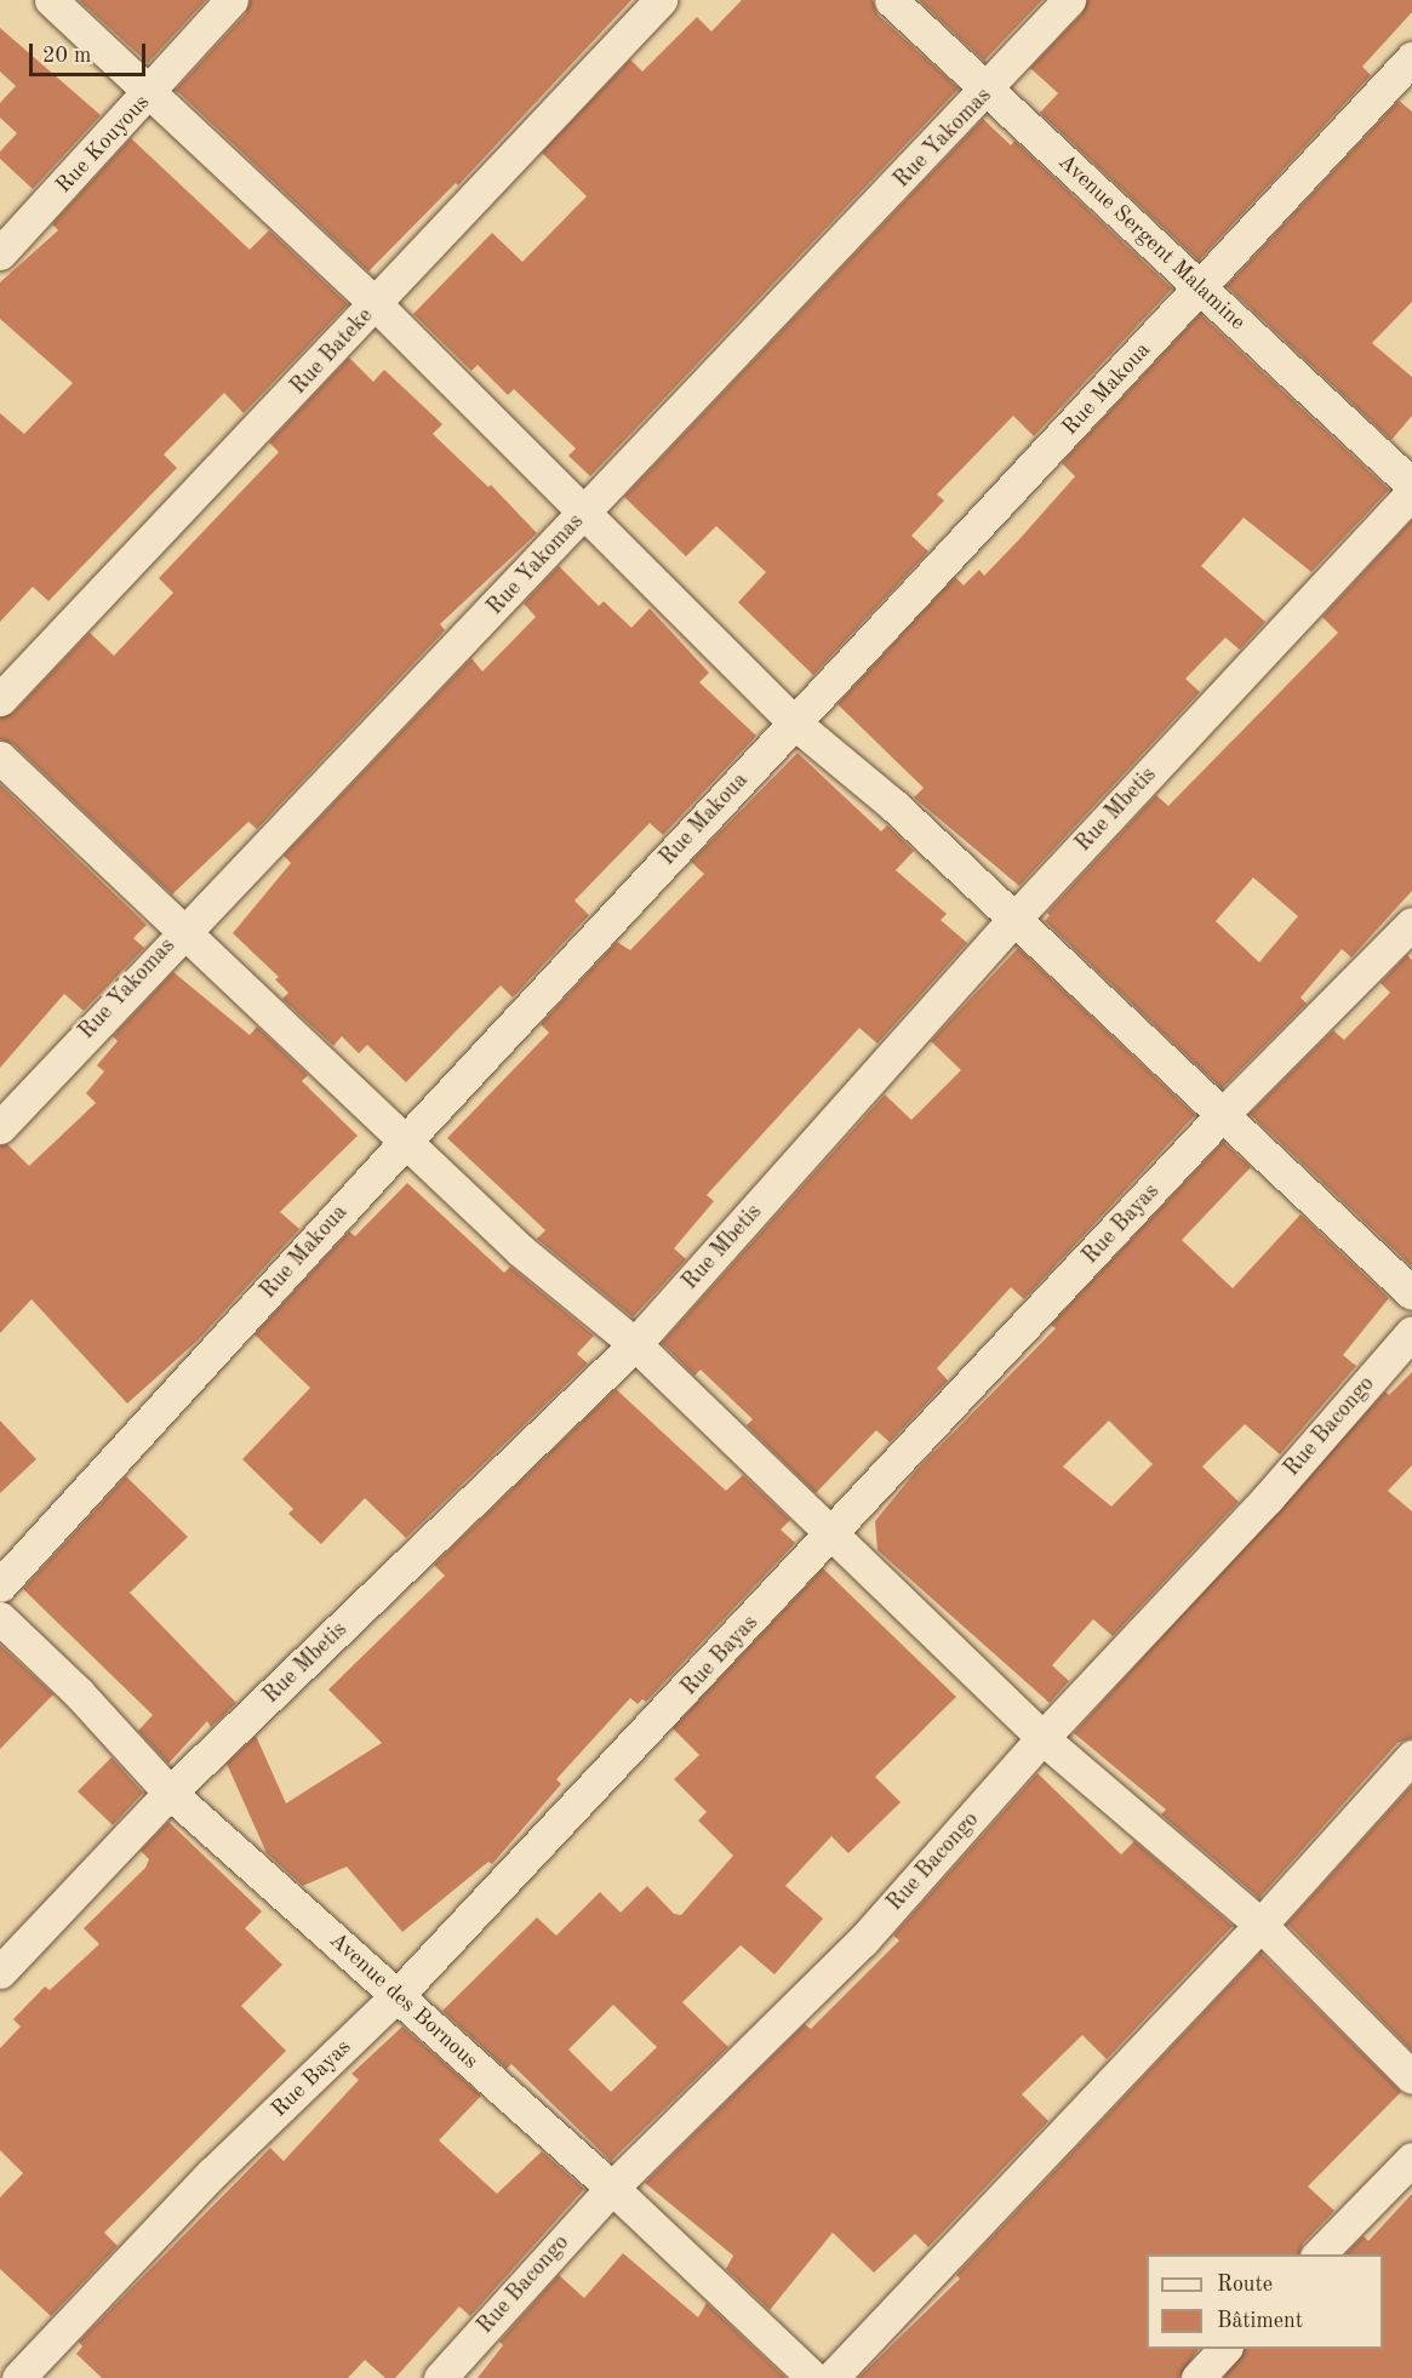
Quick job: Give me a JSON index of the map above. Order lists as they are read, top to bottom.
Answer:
{
  "streets": {
    "street": [
      "Rue Yakomas",
      "Rue Kouyous",
      "Avenue Sergent Malamine",
      "Rue Bateke",
      "Rue Makoua",
      "Rue Mbetis",
      "Rue Bayas",
      "Rue Bacongo",
      "Avenue des Bornous"
    ]
  },
  "crossings": [
    ["Rue Yakomas", "Avenue Sergent Malamine"],
    ["Avenue Sergent Malamine", "Rue Makoua"],
    ["Rue Mbetis", "Avenue des Bornous"],
    ["Rue Bayas", "Avenue des Bornous"],
    ["Rue Bacongo", "Avenue des Bornous"]
  ],
  "legend": ["Route", "Bâtiment"],
  "scale_bar": "20 m"
}
